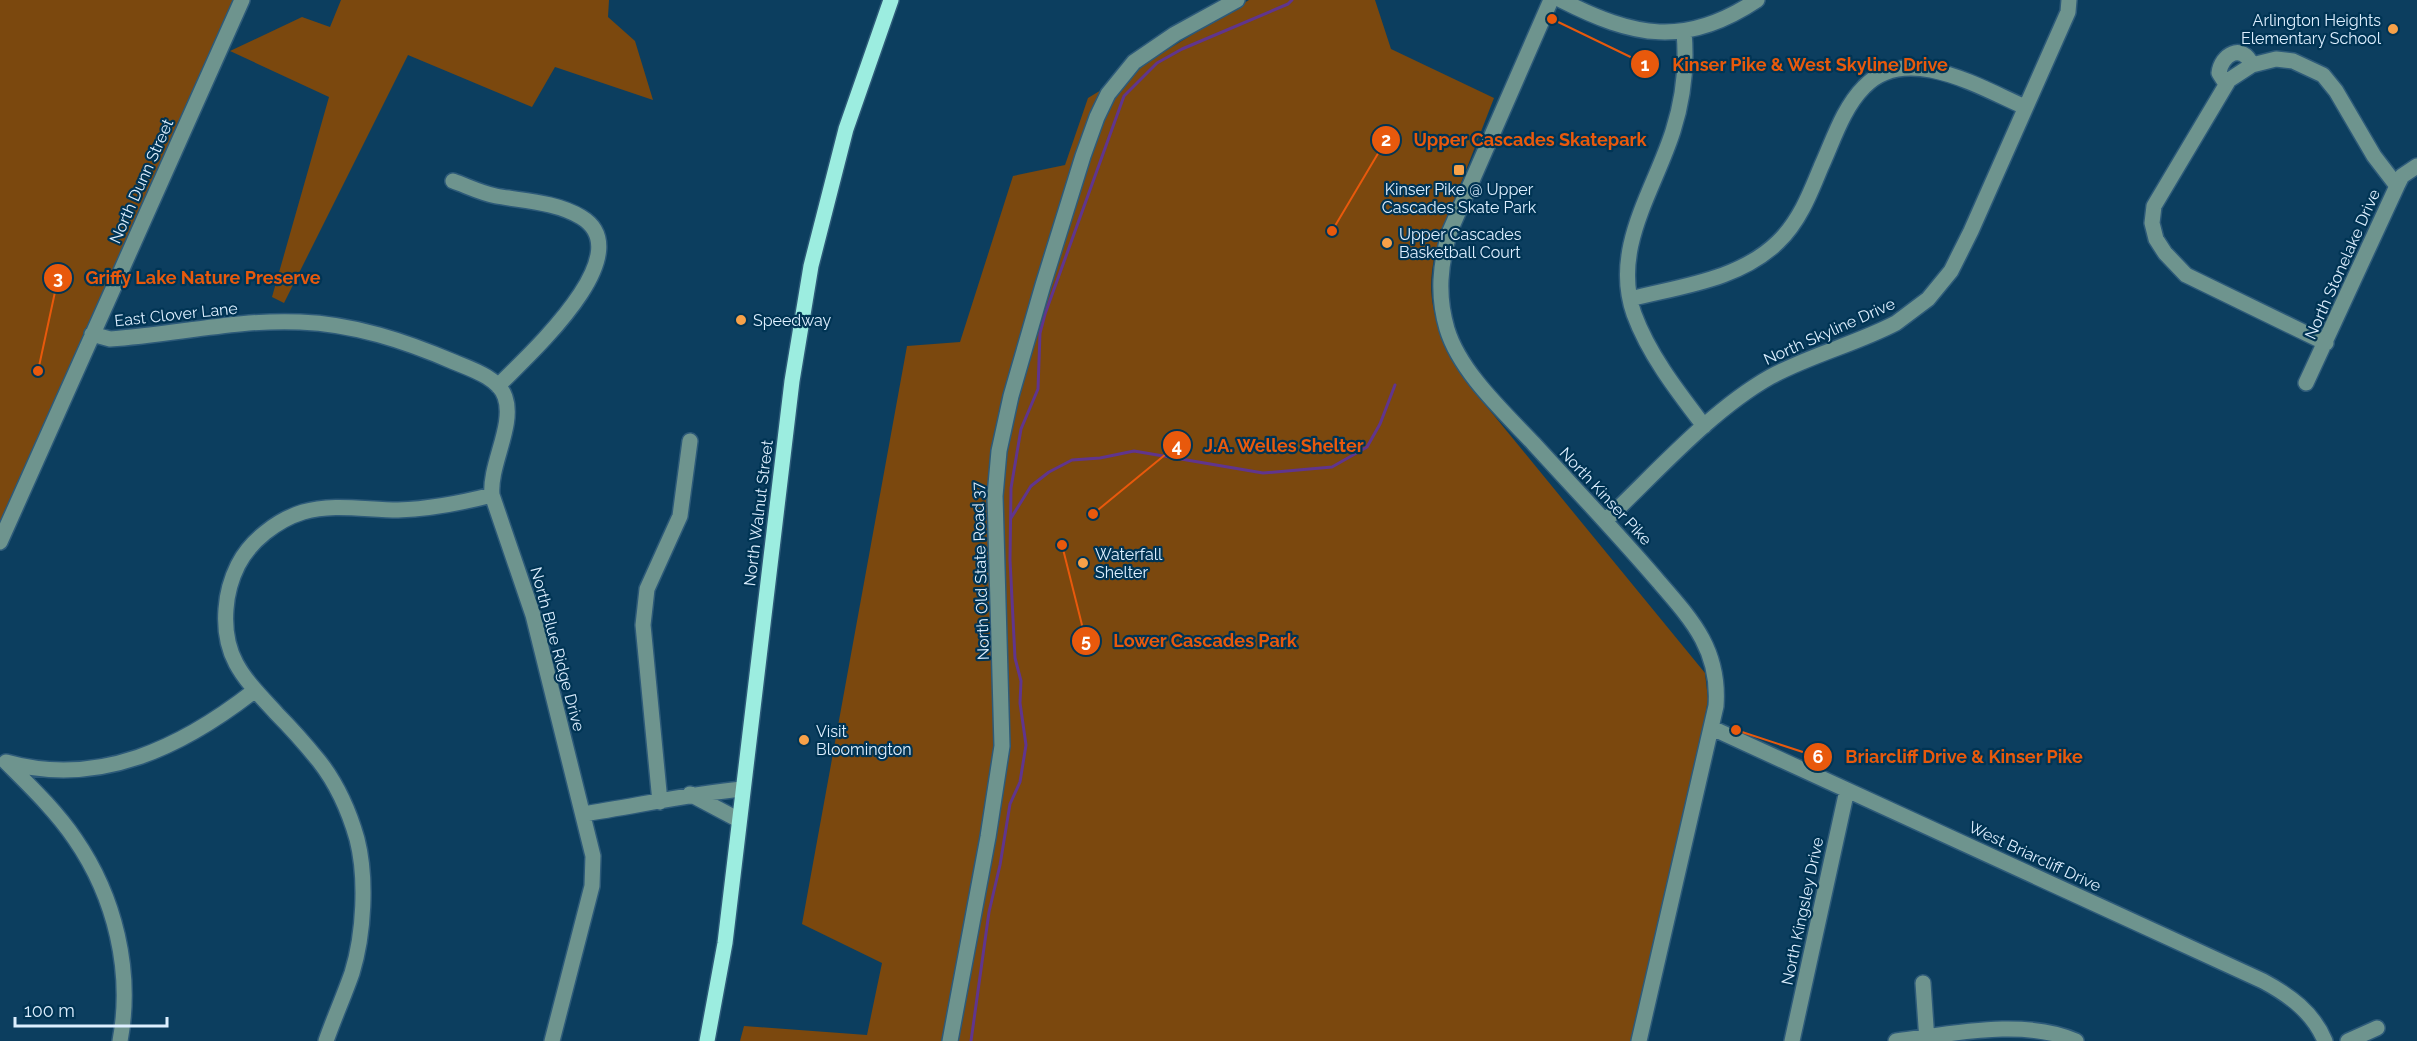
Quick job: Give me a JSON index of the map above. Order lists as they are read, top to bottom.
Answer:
{
  "streets": {
    "main road": ["North Walnut Street"],
    "street": [
      "North Dunn Street",
      "North Stonelake Drive",
      "East Clover Lane",
      "North Skyline Drive",
      "North Kinser Pike",
      "North Old State Road 37",
      "North Blue Ridge Drive",
      "West Briarcliff Drive",
      "North Kingsley Drive"
    ]
  },
  "crossings": [
    ["North Dunn Street", "East Clover Lane"],
    ["North Skyline Drive", "North Kinser Pike"],
    ["North Kinser Pike", "West Briarcliff Drive"],
    ["West Briarcliff Drive", "North Kingsley Drive"]
  ],
  "places": {
    "other": [
      "Kinser Pike & West Skyline Drive",
      "Arlington Heights Elementary School",
      "Upper Cascades Skatepark",
      "Upper Cascades Basketball Court",
      "Speedway",
      "Griffy Lake Nature Preserve",
      "J.A. Welles Shelter",
      "Lower Cascades Park",
      "Waterfall Shelter",
      "Briarcliff Drive & Kinser Pike",
      "Visit Bloomington"
    ],
    "transit": ["Kinser Pike @ Upper Cascades Skate Park"]
  },
  "scale_bar": "100 m"
}
